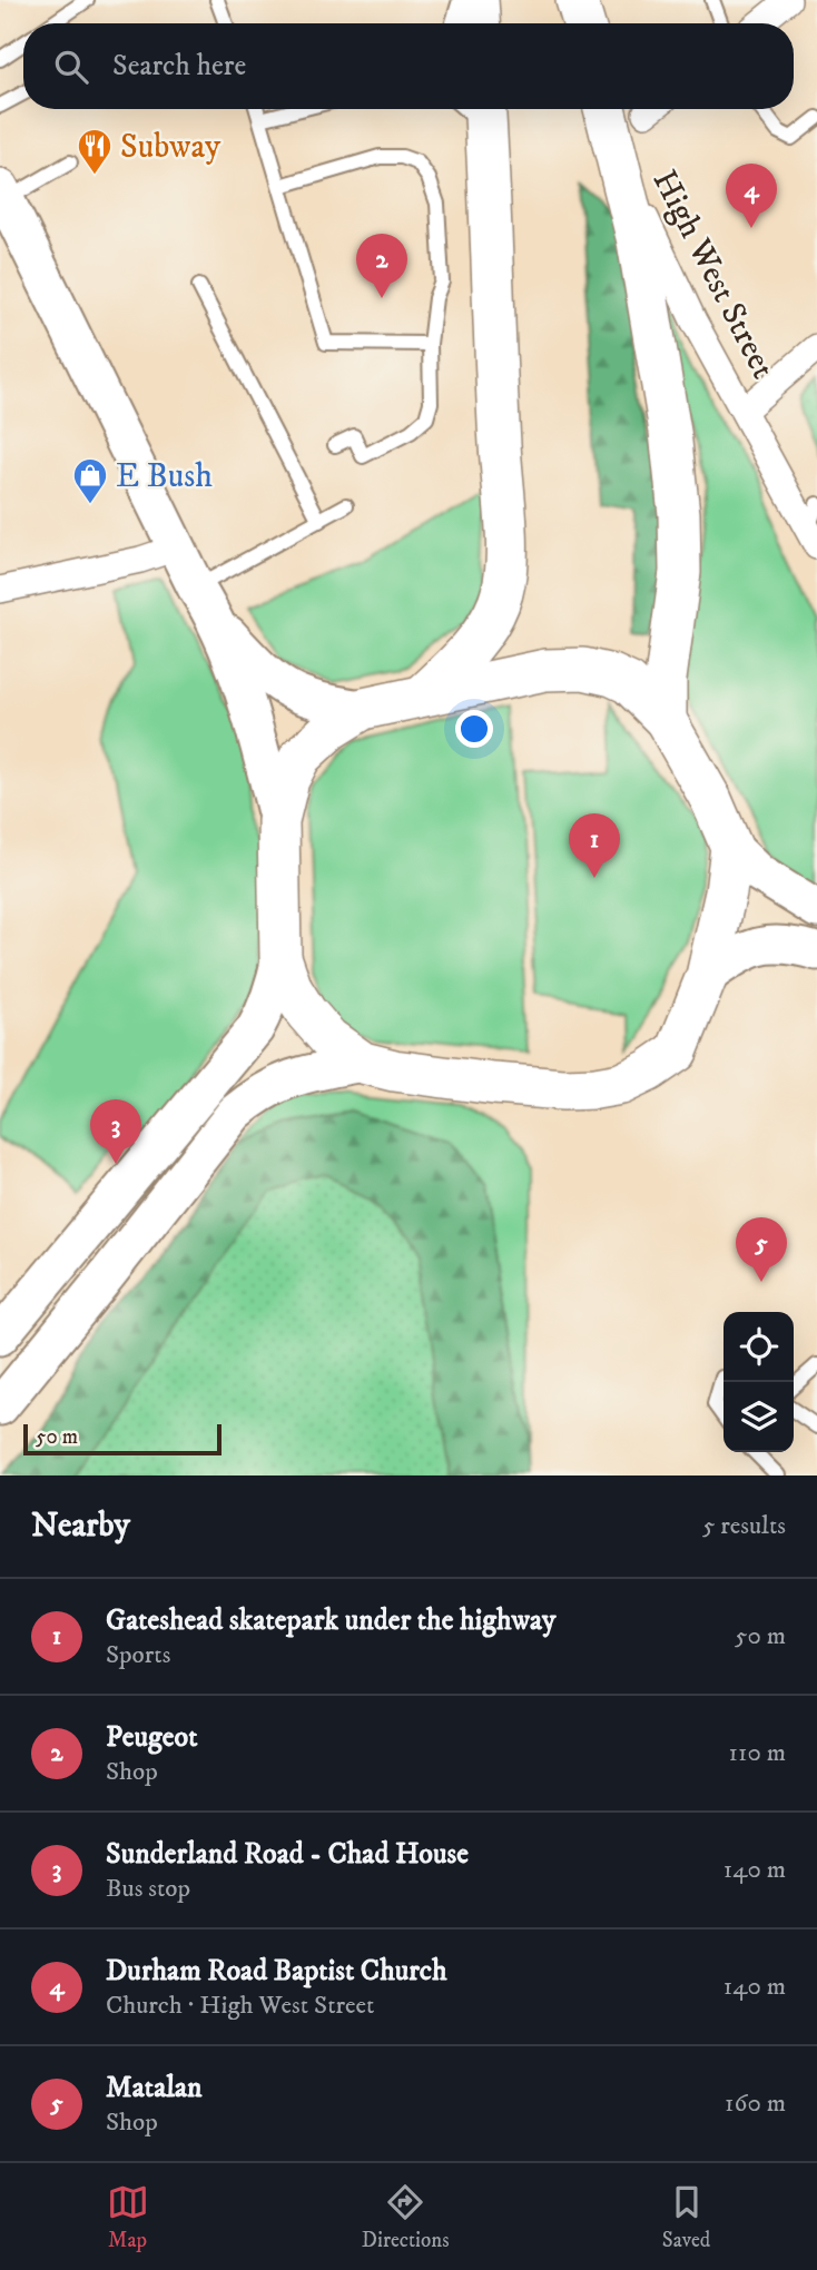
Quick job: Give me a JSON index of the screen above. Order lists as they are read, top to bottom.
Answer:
{
  "streets": {
    "street": ["High West Street"]
  },
  "places": {
    "restaurant": ["Subway"],
    "shop": ["E Bush"]
  },
  "scale_bar": "50 m",
  "page": {
    "search": "Search here",
    "pins": [
      "4",
      "2",
      "1",
      "3",
      "5"
    ],
    "scale": "50 m",
    "heading": ["Nearby", "5 results"],
    "list": [
      {
        "mark": "1",
        "name": "Gateshead skatepark under the highway",
        "note": "Sports",
        "value": "50 m"
      },
      {
        "mark": "2",
        "name": "Peugeot",
        "note": "Shop",
        "value": "110 m"
      },
      {
        "mark": "3",
        "name": "Sunderland Road - Chad House",
        "note": "Bus stop",
        "value": "140 m"
      },
      {
        "mark": "4",
        "name": "Durham Road Baptist Church",
        "note": "Church · High West Street",
        "value": "140 m"
      },
      {
        "mark": "5",
        "name": "Matalan",
        "note": "Shop",
        "value": "160 m"
      }
    ],
    "nav": ["Map", "Directions", "Saved"]
  }
}
